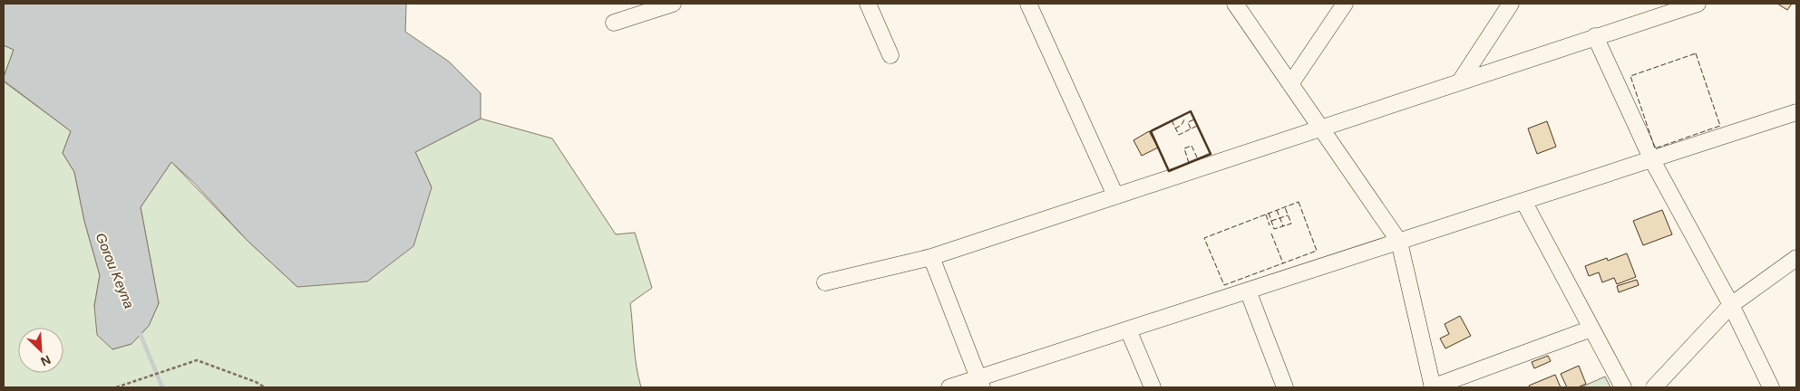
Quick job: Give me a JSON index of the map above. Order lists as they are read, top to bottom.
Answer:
{
  "water": ["Gorou Keyna"],
  "north": "bottom right"
}
